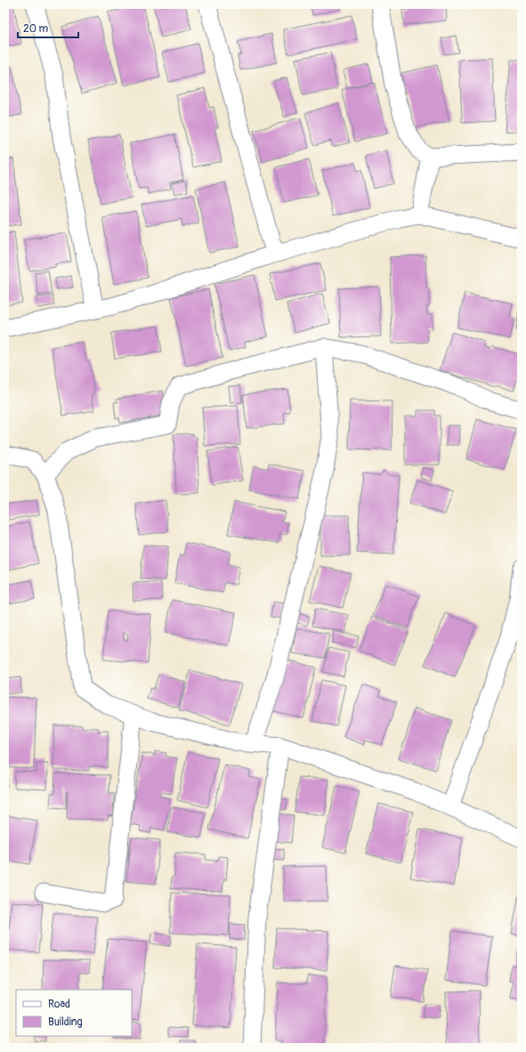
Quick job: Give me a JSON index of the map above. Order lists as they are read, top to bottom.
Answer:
{
  "legend": ["Road", "Building"],
  "scale_bar": "20 m"
}
